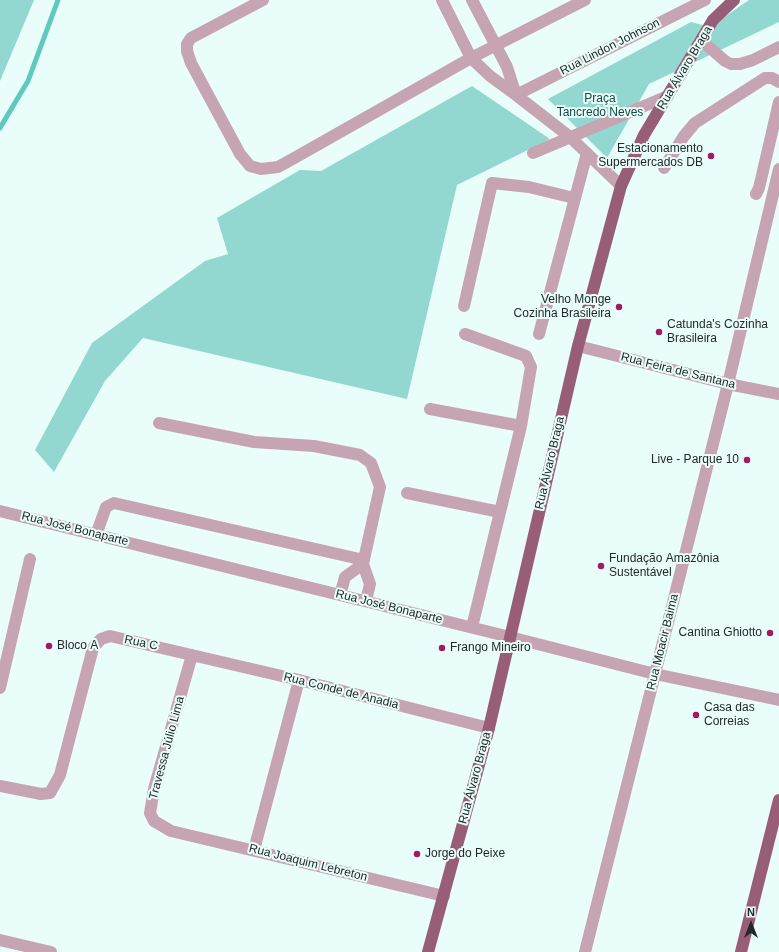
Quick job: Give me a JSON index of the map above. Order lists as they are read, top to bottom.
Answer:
{
  "streets": {
    "main road": ["Rua Álvaro Braga"],
    "street": [
      "Rua Lindon Johnson",
      "Rua Feira de Santana",
      "Rua José Bonaparte",
      "Rua Moacir Baima",
      "Rua C",
      "Rua Conde de Anadia",
      "Travessa Júlio Lima",
      "Rua Joaquim Lebreton"
    ]
  },
  "crossings": [
    ["Rua Álvaro Braga", "Rua Feira de Santana"],
    ["Rua Álvaro Braga", "Rua José Bonaparte"],
    ["Rua Álvaro Braga", "Rua Conde de Anadia"],
    ["Rua Álvaro Braga", "Rua Joaquim Lebreton"],
    ["Rua Feira de Santana", "Rua Moacir Baima"],
    ["Rua José Bonaparte", "Rua Moacir Baima"],
    ["Rua C", "Rua Conde de Anadia"],
    ["Rua C", "Travessa Júlio Lima"],
    ["Rua Conde de Anadia", "Travessa Júlio Lima"],
    ["Travessa Júlio Lima", "Rua Joaquim Lebreton"]
  ],
  "parks": ["Praça Tancredo Neves"],
  "places": [
    "Estacionamento Supermercados DB",
    "Velho Monge Cozinha Brasileira",
    "Catunda's Cozinha Brasileira",
    "Live - Parque 10",
    "Fundação Amazônia Sustentável",
    "Cantina Ghiotto",
    "Bloco A",
    "Frango Mineiro",
    "Casa das Correias",
    "Jorge do Peixe"
  ],
  "north": "top"
}
